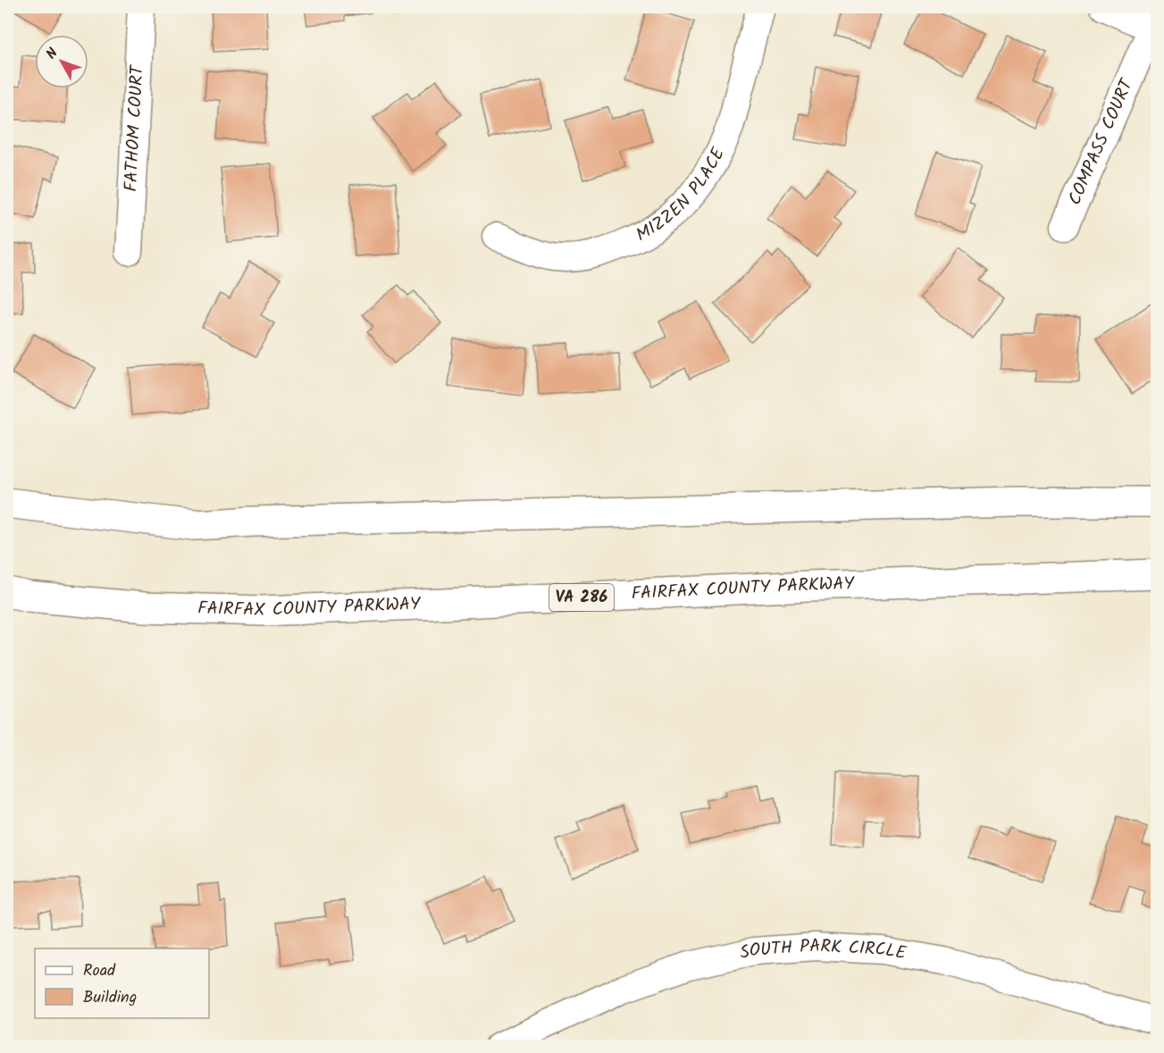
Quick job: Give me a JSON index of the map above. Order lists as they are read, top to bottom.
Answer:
{
  "streets": {
    "highway": ["FAIRFAX COUNTY PARKWAY", "VA 286"],
    "street": [
      "FATHOM COURT",
      "COMPASS COURT",
      "MIZZEN PLACE",
      "SOUTH PARK CIRCLE"
    ]
  },
  "legend": ["Road", "Building"],
  "north": "top left"
}
